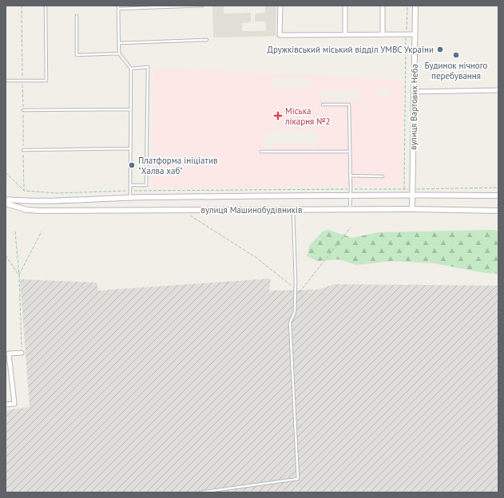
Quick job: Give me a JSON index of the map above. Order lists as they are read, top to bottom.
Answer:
{
  "streets": {
    "street": ["вулиця Вартових Неба", "вулиця Машинобудівників"]
  },
  "crossings": [
    ["вулиця Вартових Неба", "вулиця Машинобудівників"]
  ],
  "places": {
    "other": ["Дружківський міський відділ УМВС України", "Будинок нічного перебування", "Платформа ініціатив \"Халва хаб\""],
    "health": ["Міська лікарня №2"]
  }
}
